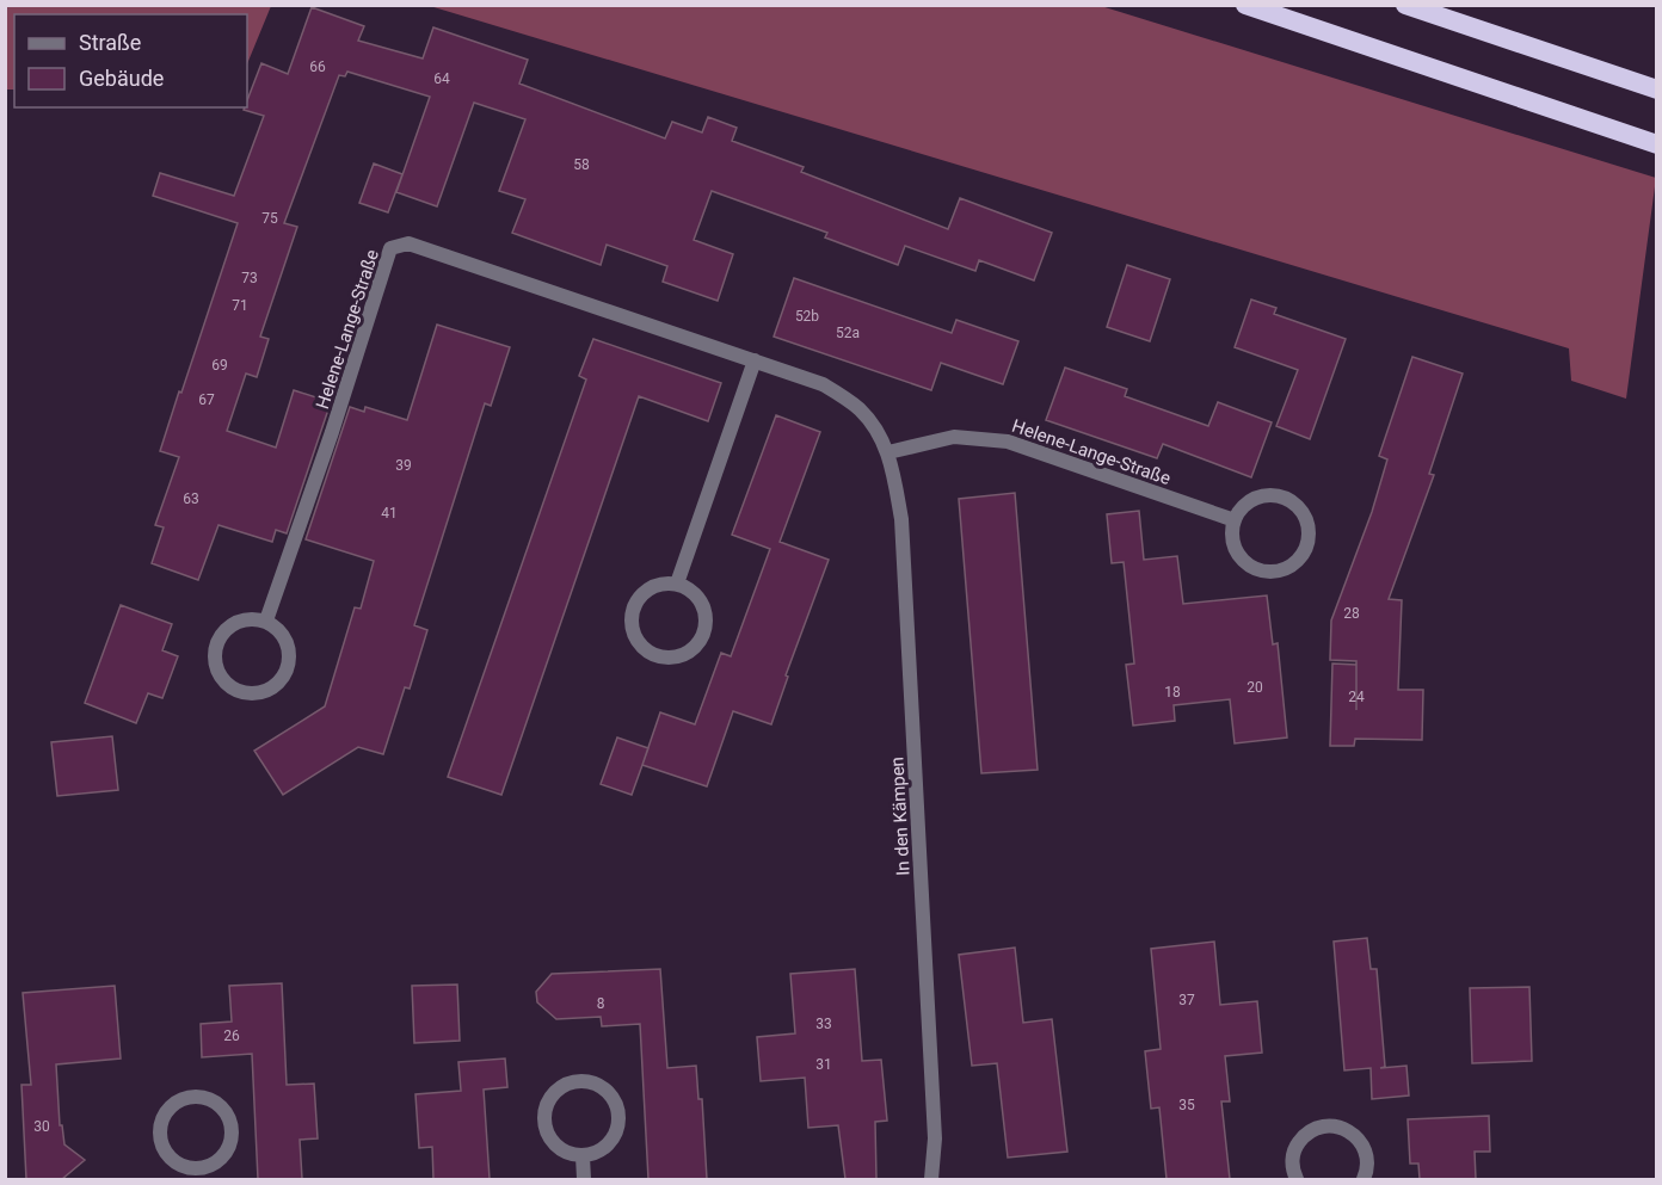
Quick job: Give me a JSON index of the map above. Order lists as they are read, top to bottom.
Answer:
{
  "streets": {
    "street": ["Helene-Lange-Straße", "In den Kämpen"]
  },
  "crossings": [
    ["Helene-Lange-Straße", "In den Kämpen"]
  ],
  "house_numbers": [
    "66",
    "64",
    "58",
    "75",
    "73",
    "71",
    "52b",
    "52a",
    "69",
    "67",
    "39",
    "63",
    "41",
    "28",
    "20",
    "18",
    "24",
    "37",
    "8",
    "33",
    "26",
    "31",
    "35",
    "30"
  ],
  "legend": ["Straße", "Gebäude"]
}
